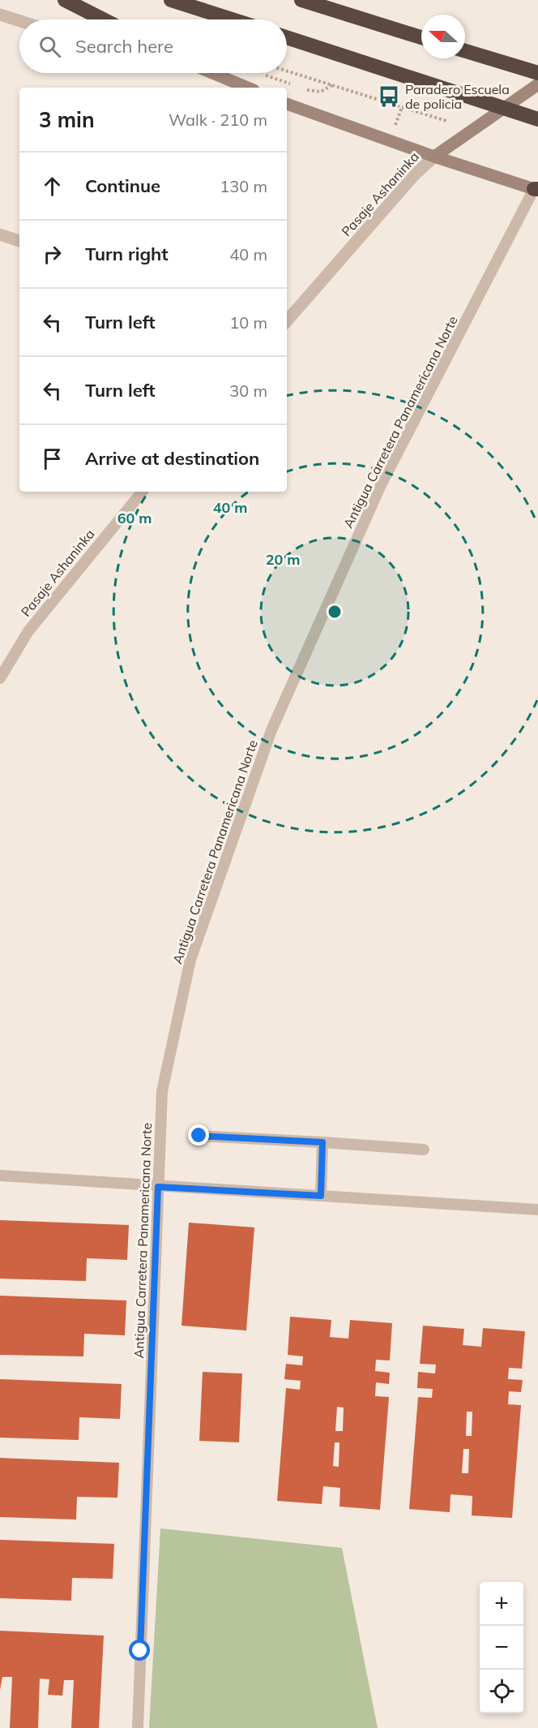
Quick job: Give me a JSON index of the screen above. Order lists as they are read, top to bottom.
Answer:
{
  "streets": {
    "street": ["Pasaje Ashaninka"],
    "lane": ["Antigua Carretera Panamericana Norte"]
  },
  "places": {
    "bus stop": ["Paradero Escuela de policia"]
  },
  "north": "left",
  "page": {
    "search": "Search here",
    "heading": ["3 min", "Walk · 210 m"],
    "list": [
      ["Continue", "130 m"],
      ["Turn right", "40 m"],
      ["Turn left", "10 m"],
      ["Turn left", "30 m"],
      "Arrive at destination"
    ],
    "map_buttons": ["+", "−"]
  },
  "rings": ["40 m", "60 m", "20 m"]
}
